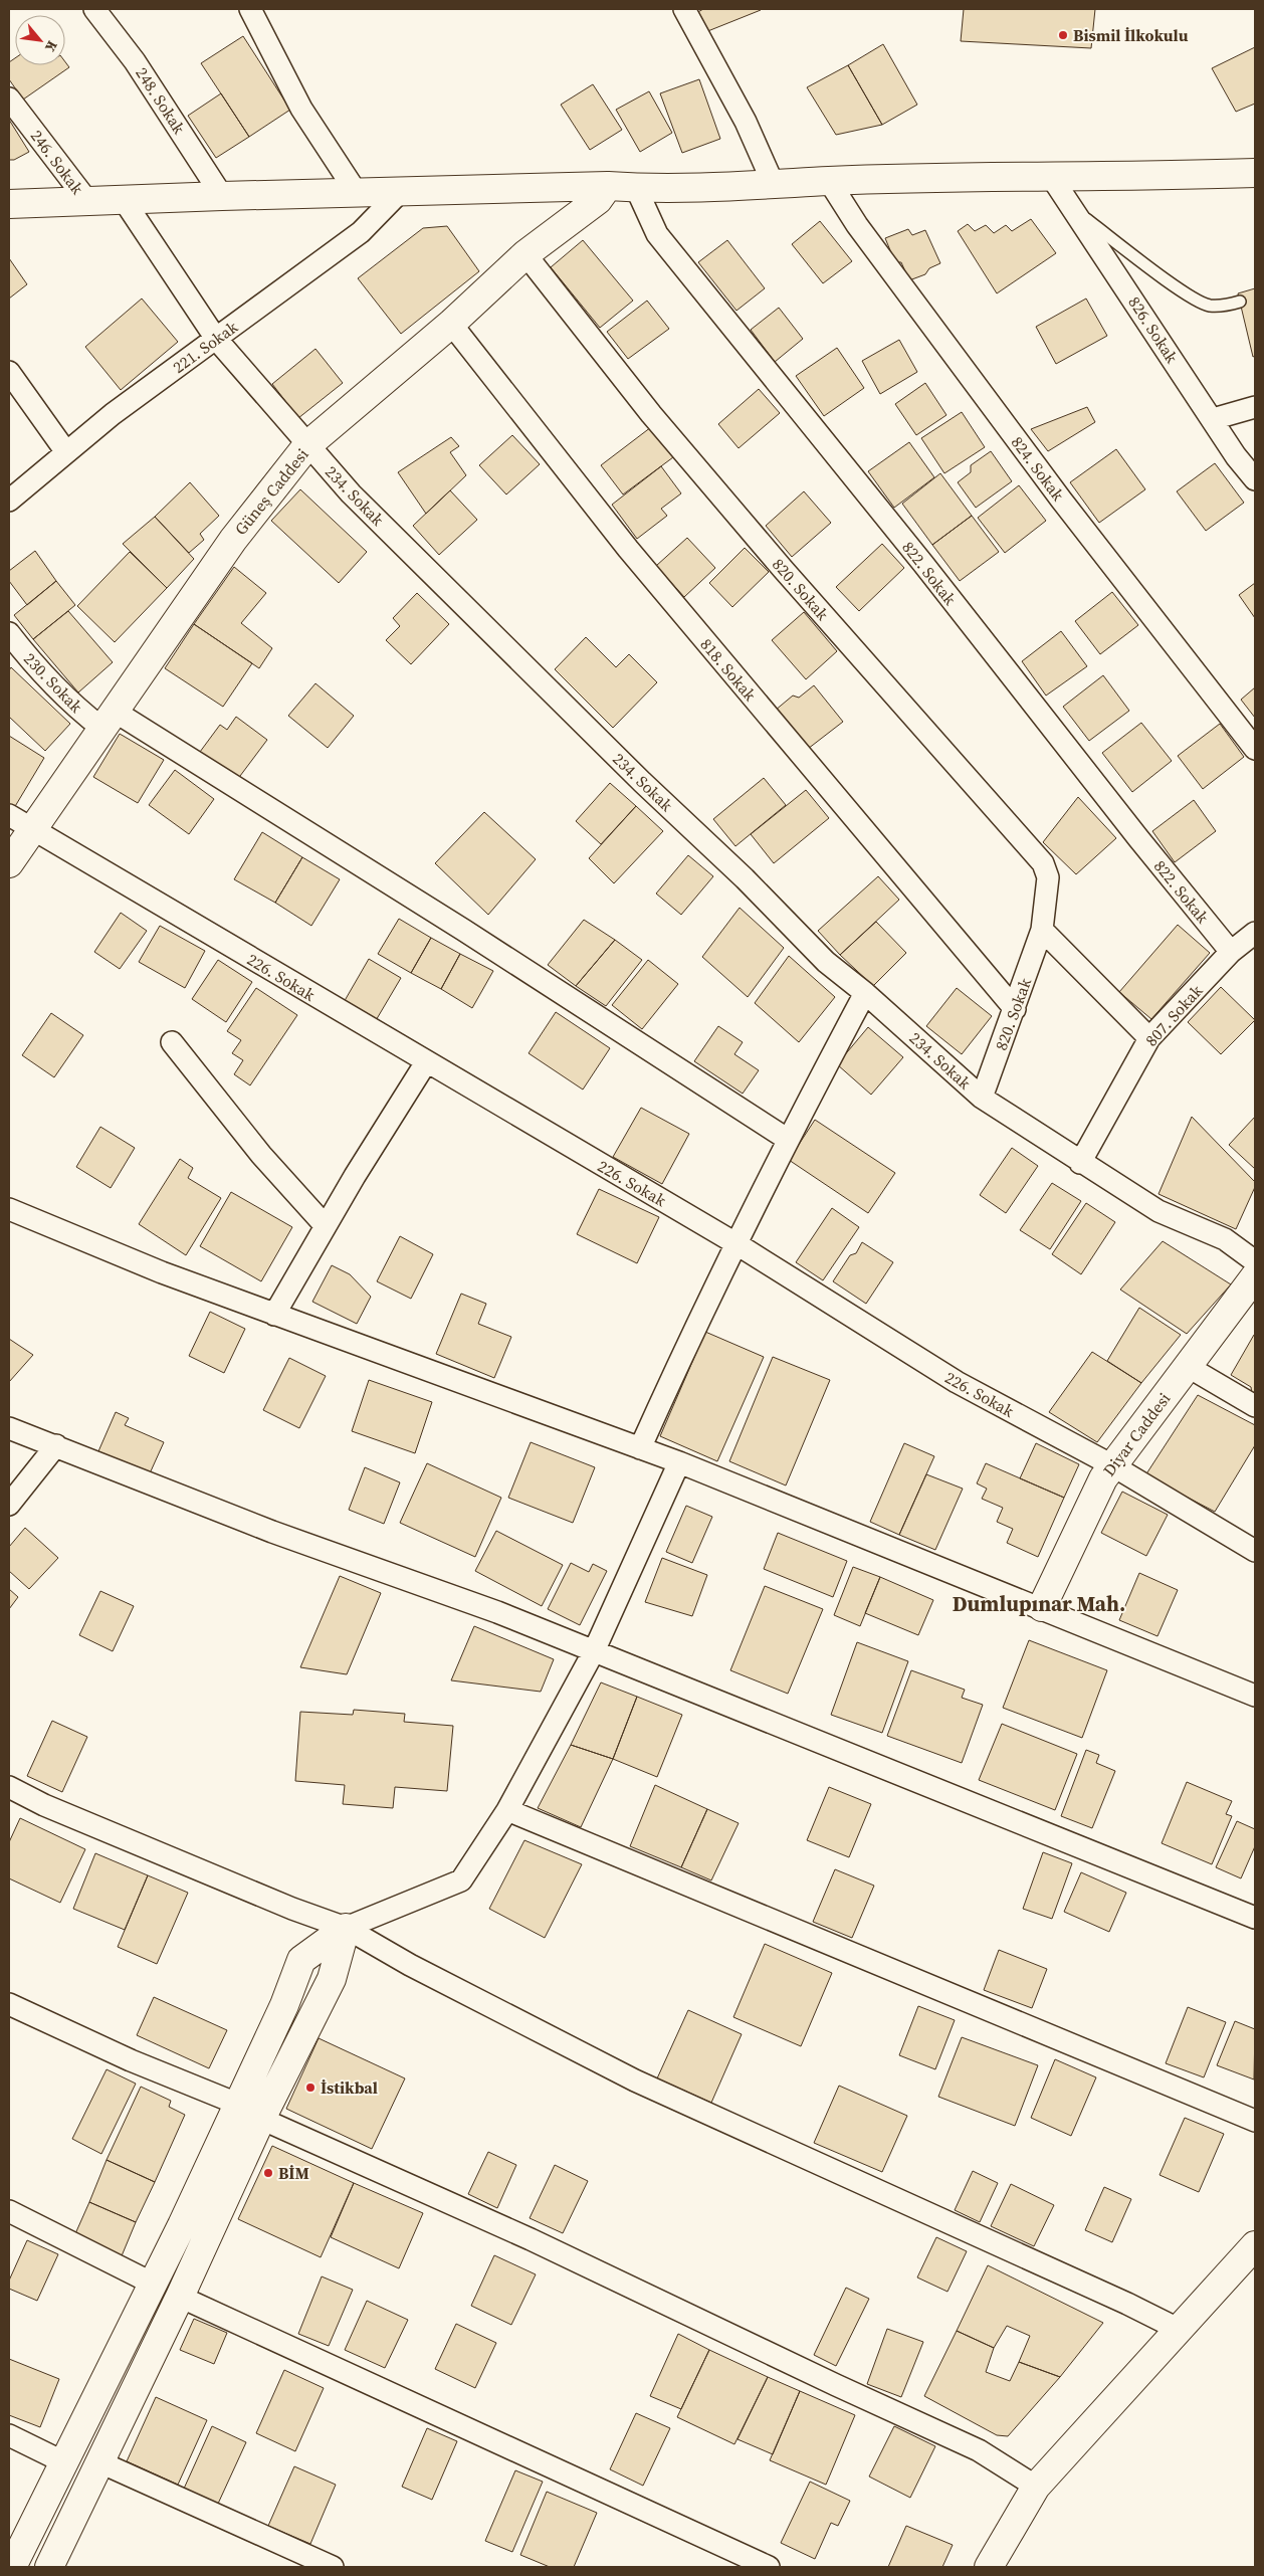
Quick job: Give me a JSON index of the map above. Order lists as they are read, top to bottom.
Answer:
{
  "streets": {
    "street": [
      "248. Sokak",
      "246. Sokak",
      "826. Sokak",
      "221. Sokak",
      "824. Sokak",
      "Güneş Caddesi",
      "234. Sokak",
      "822. Sokak",
      "820. Sokak",
      "818. Sokak",
      "230. Sokak",
      "226. Sokak",
      "807. Sokak",
      "Diyar Caddesi"
    ]
  },
  "crossings": [
    ["221. Sokak", "234. Sokak"],
    ["Güneş Caddesi", "234. Sokak"],
    ["Güneş Caddesi", "820. Sokak"],
    ["Güneş Caddesi", "818. Sokak"],
    ["Güneş Caddesi", "230. Sokak"],
    ["Güneş Caddesi", "226. Sokak"],
    ["234. Sokak", "820. Sokak"],
    ["234. Sokak", "807. Sokak"],
    ["822. Sokak", "807. Sokak"],
    ["820. Sokak", "818. Sokak"],
    ["226. Sokak", "Diyar Caddesi"]
  ],
  "districts": ["Dumlupınar Mah."],
  "places": ["Bismil İlkokulu", "İstikbal", "BİM"],
  "north": "bottom right"
}
